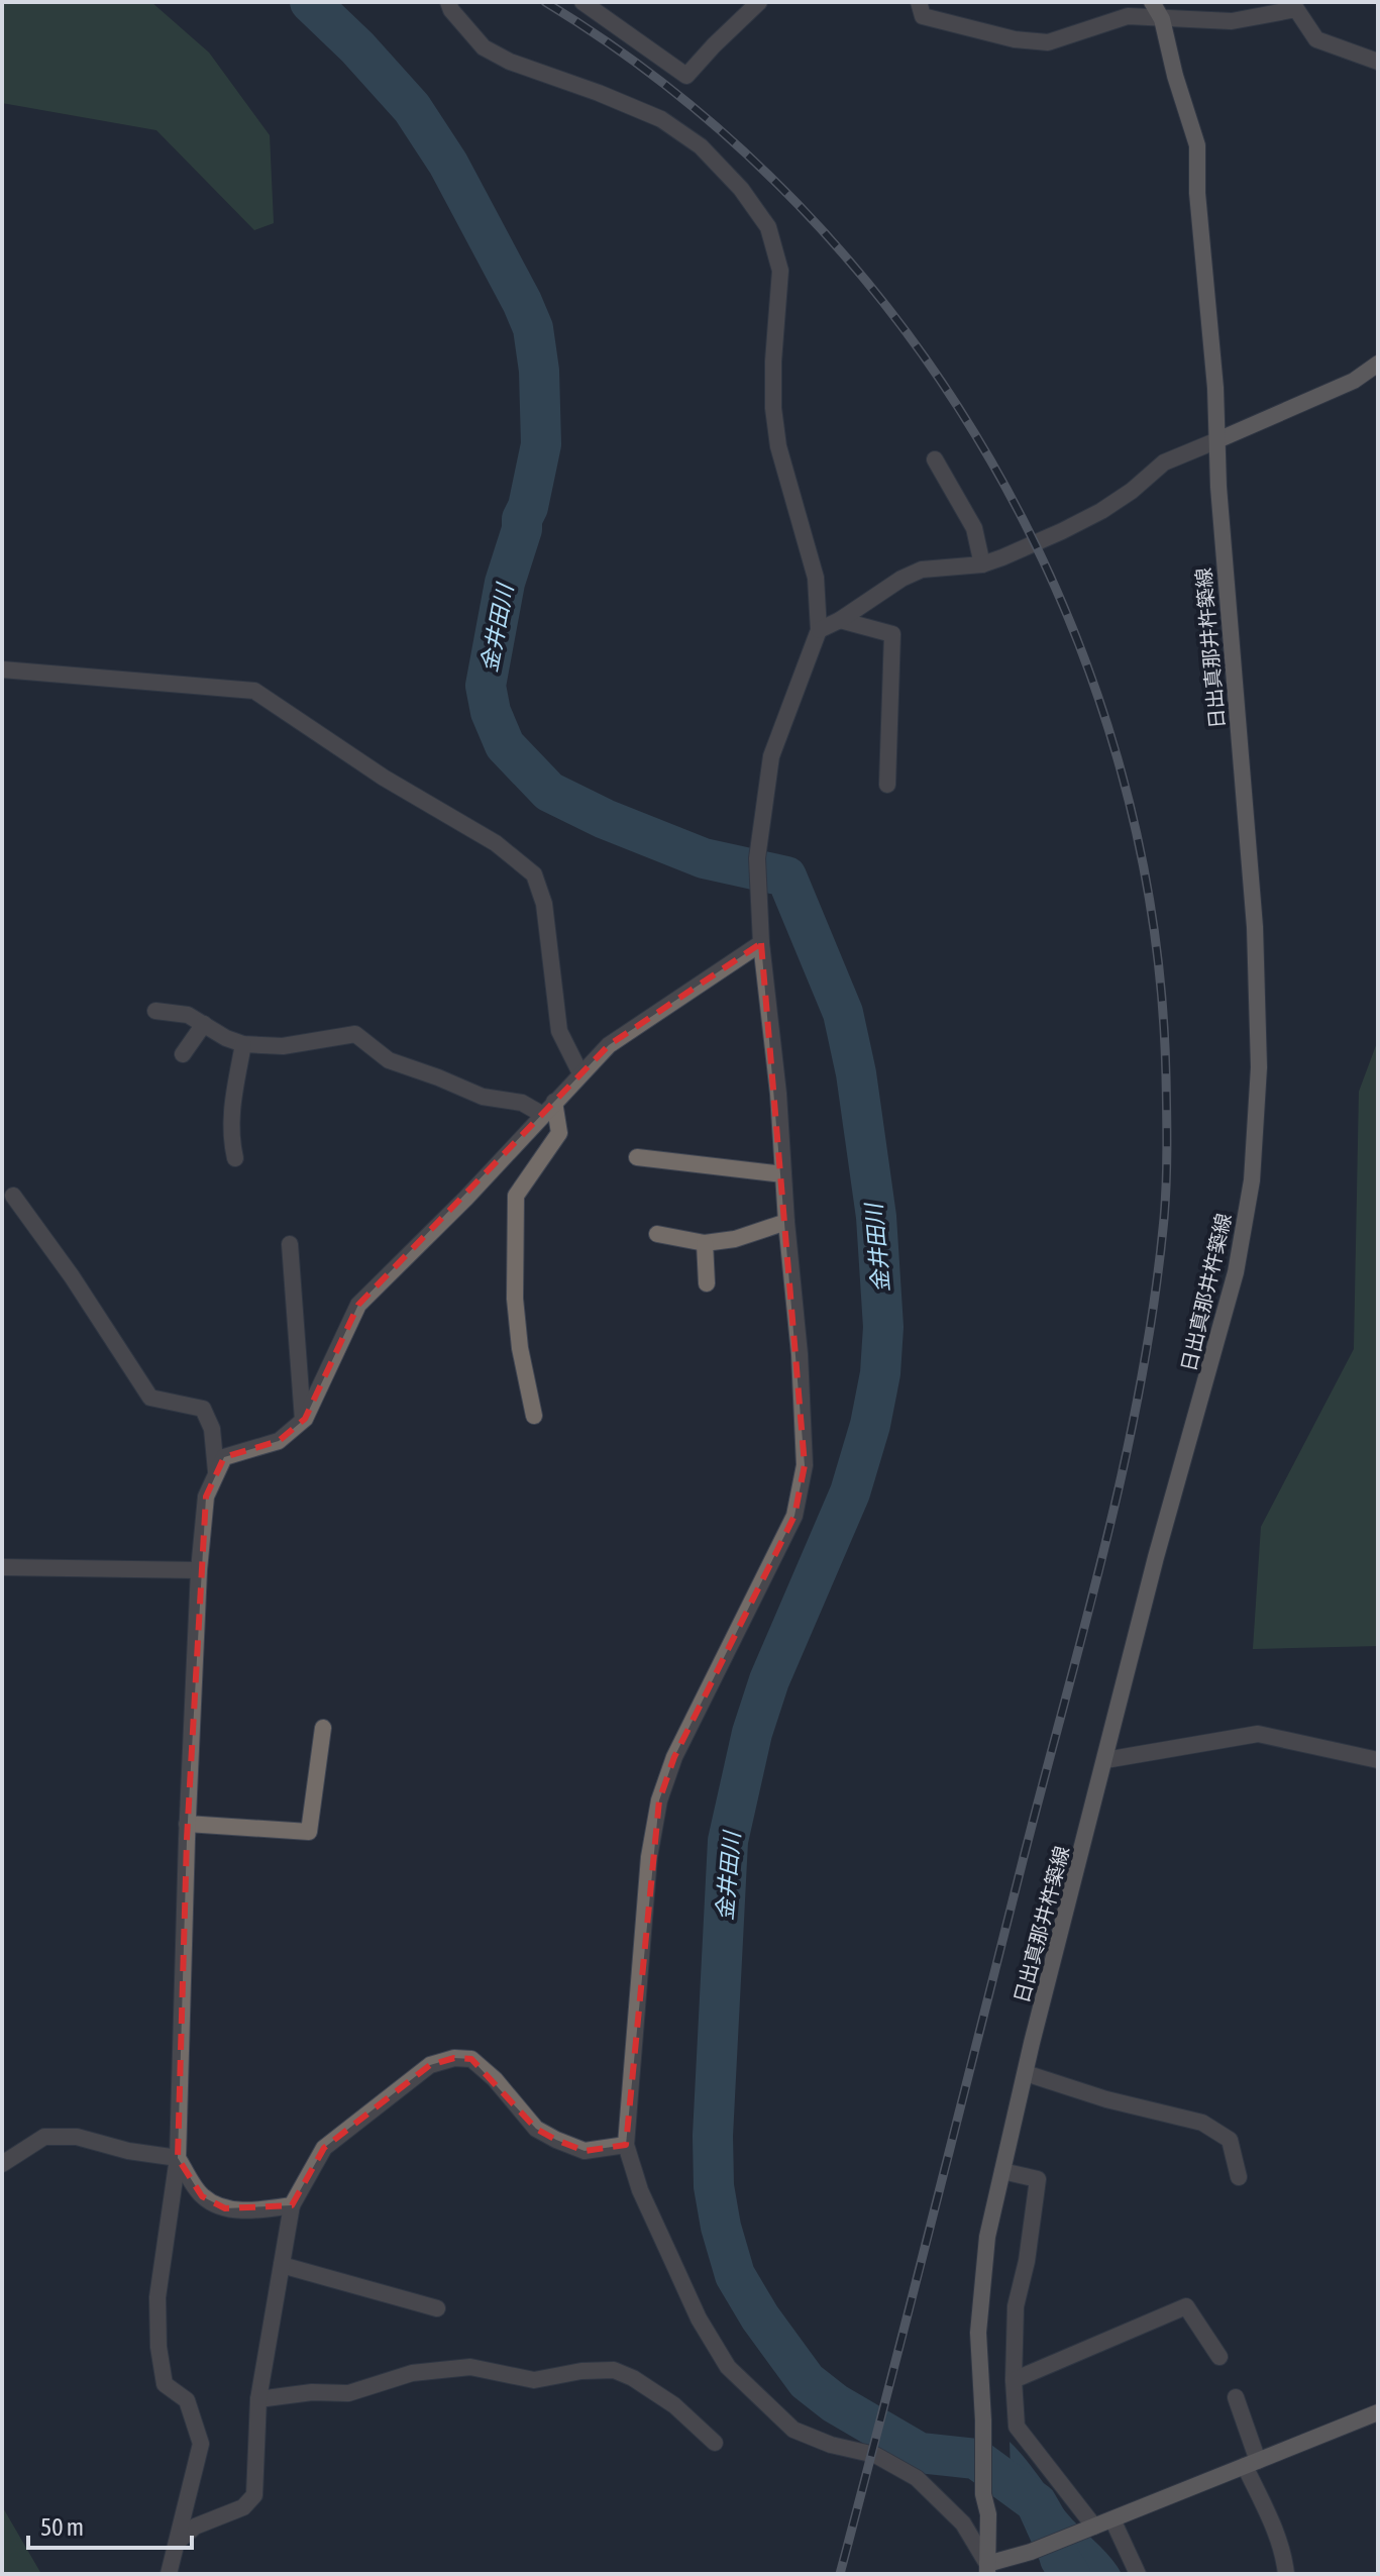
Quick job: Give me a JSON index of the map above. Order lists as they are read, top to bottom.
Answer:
{
  "streets": {
    "main road": ["日出真那井杵築線"]
  },
  "water": ["金井田川"],
  "scale_bar": "50 m"
}
